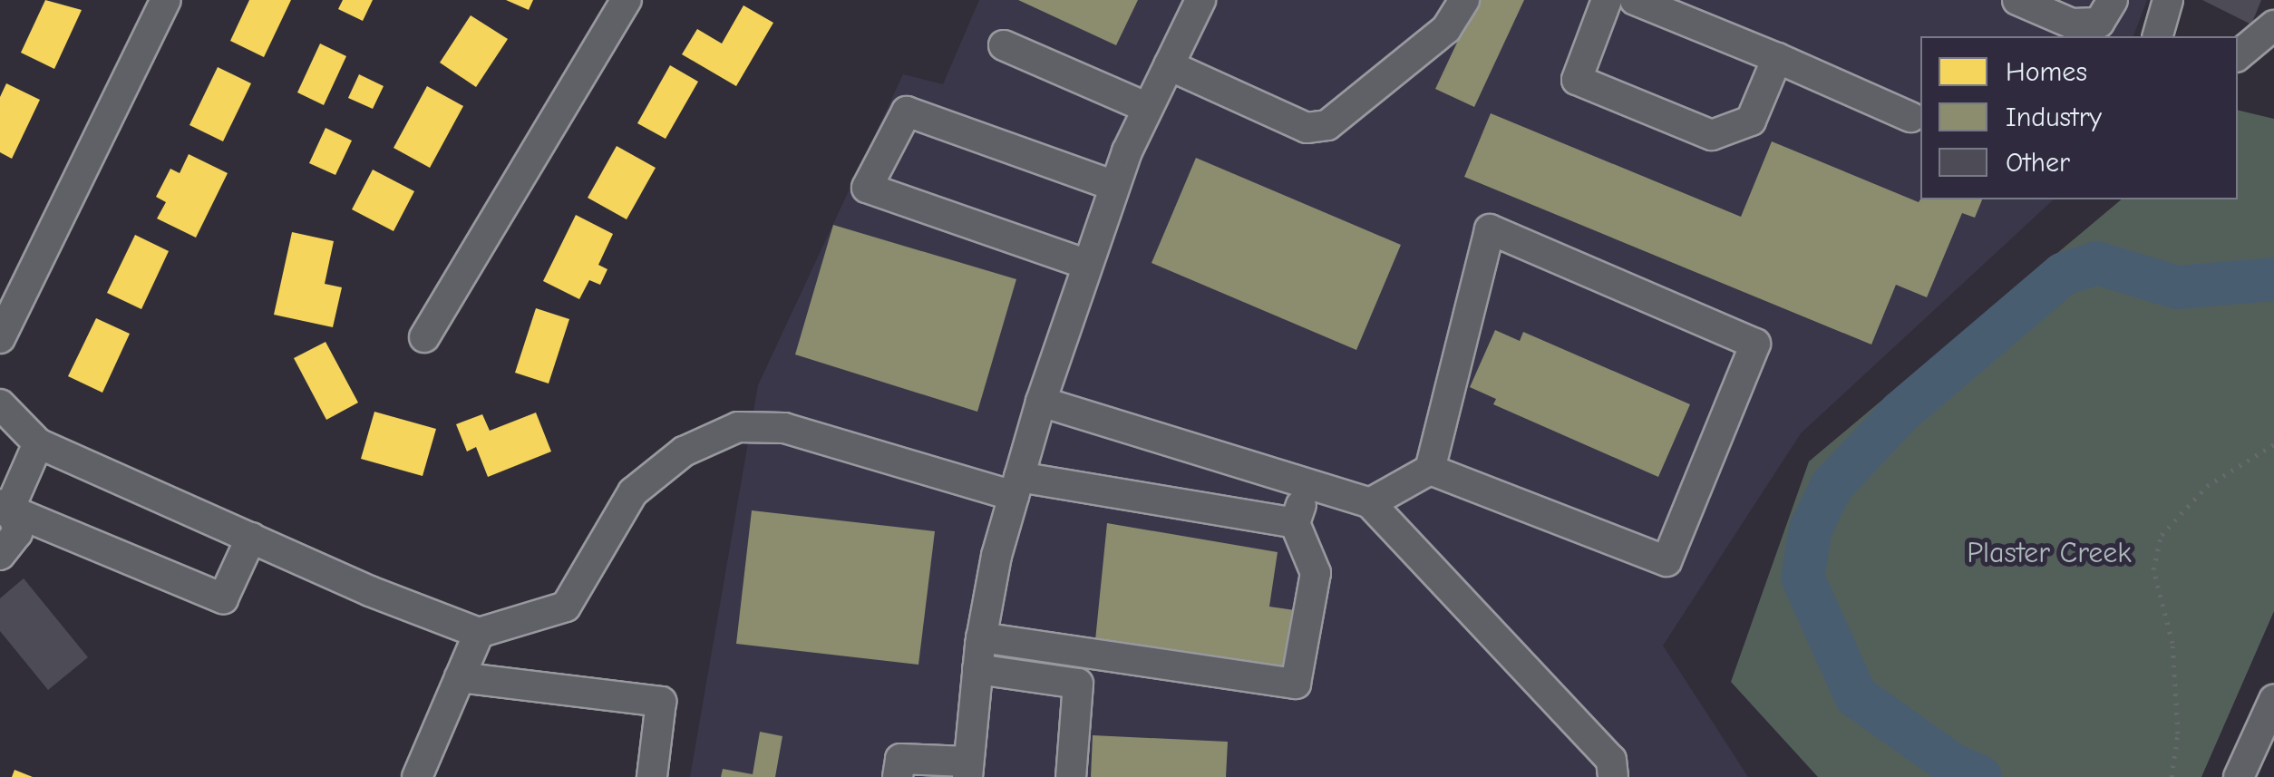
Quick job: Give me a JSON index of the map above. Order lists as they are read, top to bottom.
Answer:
{
  "parks": ["Plaster Creek"],
  "legend": ["Homes", "Industry", "Other"]
}
